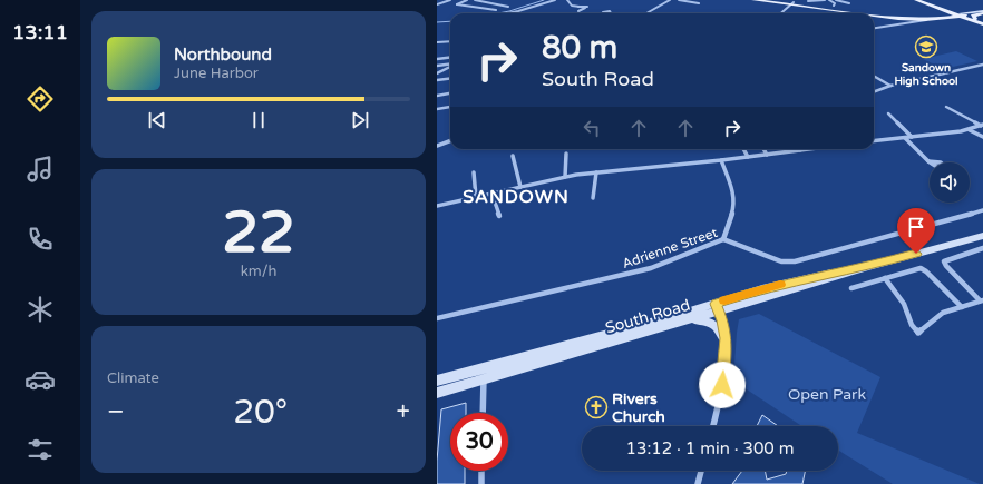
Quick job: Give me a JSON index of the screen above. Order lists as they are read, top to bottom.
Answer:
{
  "streets": {
    "street": ["Adrienne Street", "South Road"]
  },
  "districts": ["SANDOWN"],
  "parks": ["Open Park"],
  "places": {
    "school or university": ["Sandown High School"],
    "church": ["Rivers Church"]
  },
  "page": {
    "tabs": "13:11",
    "turn": ["80 m", "South Road"],
    "song": ["Northbound", "June Harbor"],
    "tile": [
      ["22", "km/h"],
      "Climate"
    ],
    "heat": ["−", "20°", "+"],
    "limit": "30",
    "trip": "13:12 · 1 min · 300 m"
  }
}
